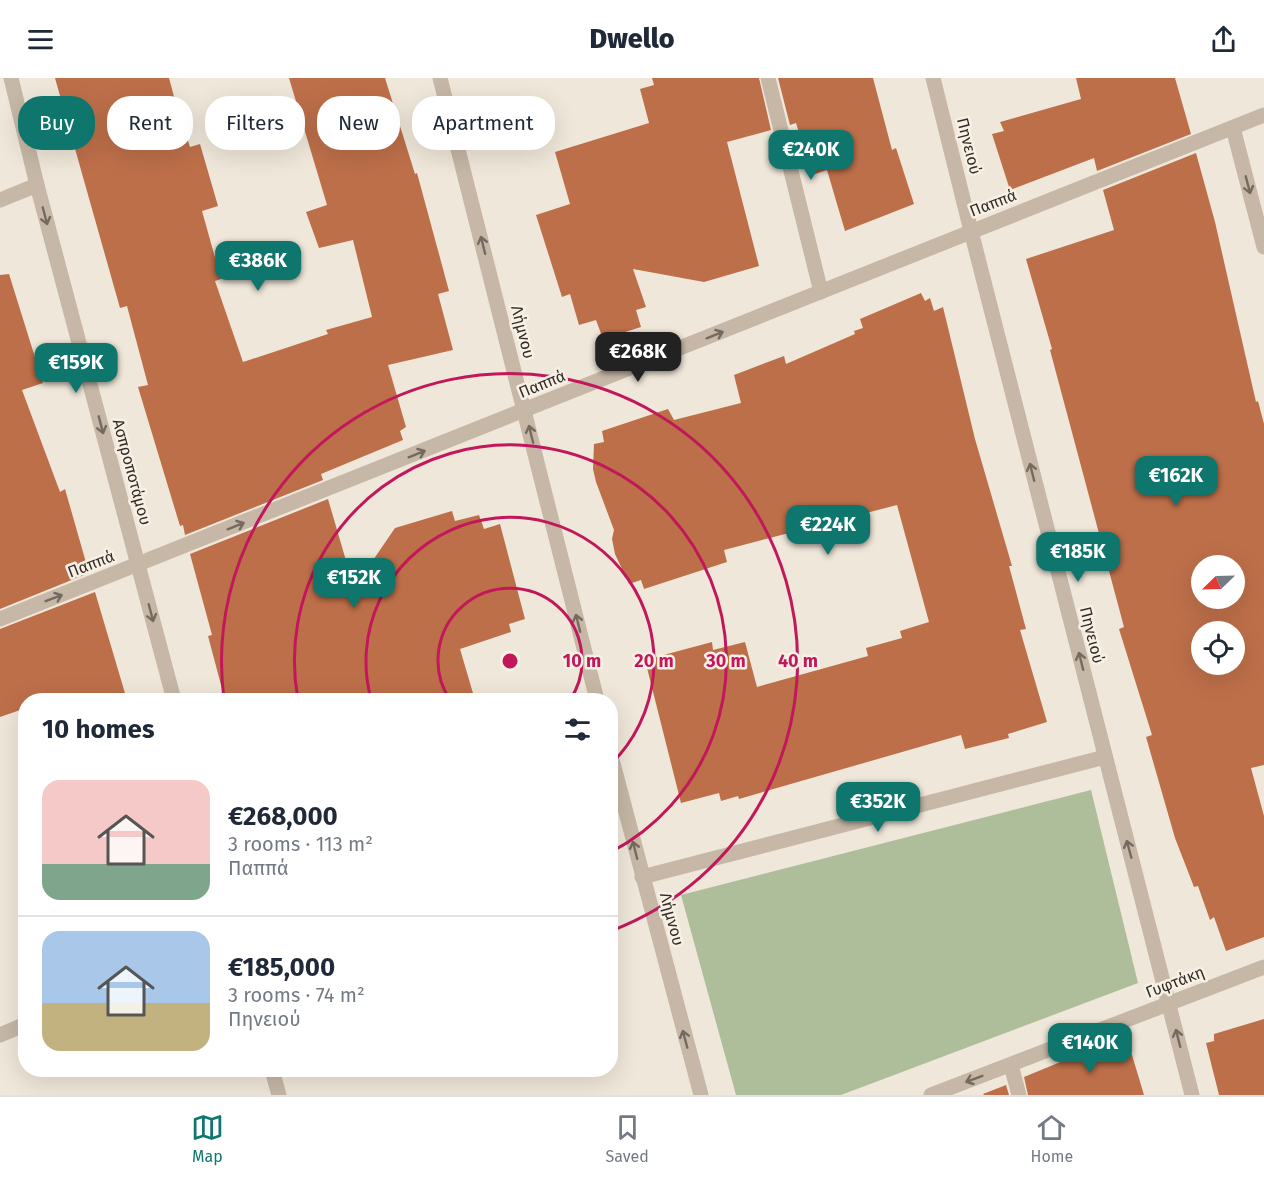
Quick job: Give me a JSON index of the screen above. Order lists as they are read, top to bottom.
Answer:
{
  "streets": {
    "street": [
      "Πηνειού",
      "Παππά",
      "Λήμνου",
      "Ασπροποτάμου",
      "Γυφτάκη"
    ]
  },
  "crossings": [
    ["Πηνειού", "Παππά"],
    ["Πηνειού", "Γυφτάκη"],
    ["Παππά", "Λήμνου"],
    ["Παππά", "Ασπροποτάμου"]
  ],
  "one_way": [
    "Πηνειού",
    "Παππά",
    "Λήμνου",
    "Ασπροποτάμου"
  ],
  "north": "bottom left",
  "page": {
    "header": "Dwello",
    "chip": [
      "Buy",
      "Rent",
      "Filters",
      "New",
      "Apartment"
    ],
    "price": [
      "€240K",
      "€386K",
      "€268K",
      "€159K",
      "€162K",
      "€224K",
      "€185K",
      "€152K",
      "€352K",
      "€140K"
    ],
    "heading": "10 homes",
    "list": [
      {
        "name": "€268,000",
        "note": "3 rooms · 113 m² · Παππά"
      },
      {
        "name": "€185,000",
        "note": "3 rooms · 74 m² · Πηνειού"
      }
    ],
    "tabs": ["Map", "Saved", "Home"]
  },
  "rings": [
    "10 m",
    "20 m",
    "30 m",
    "40 m"
  ]
}
